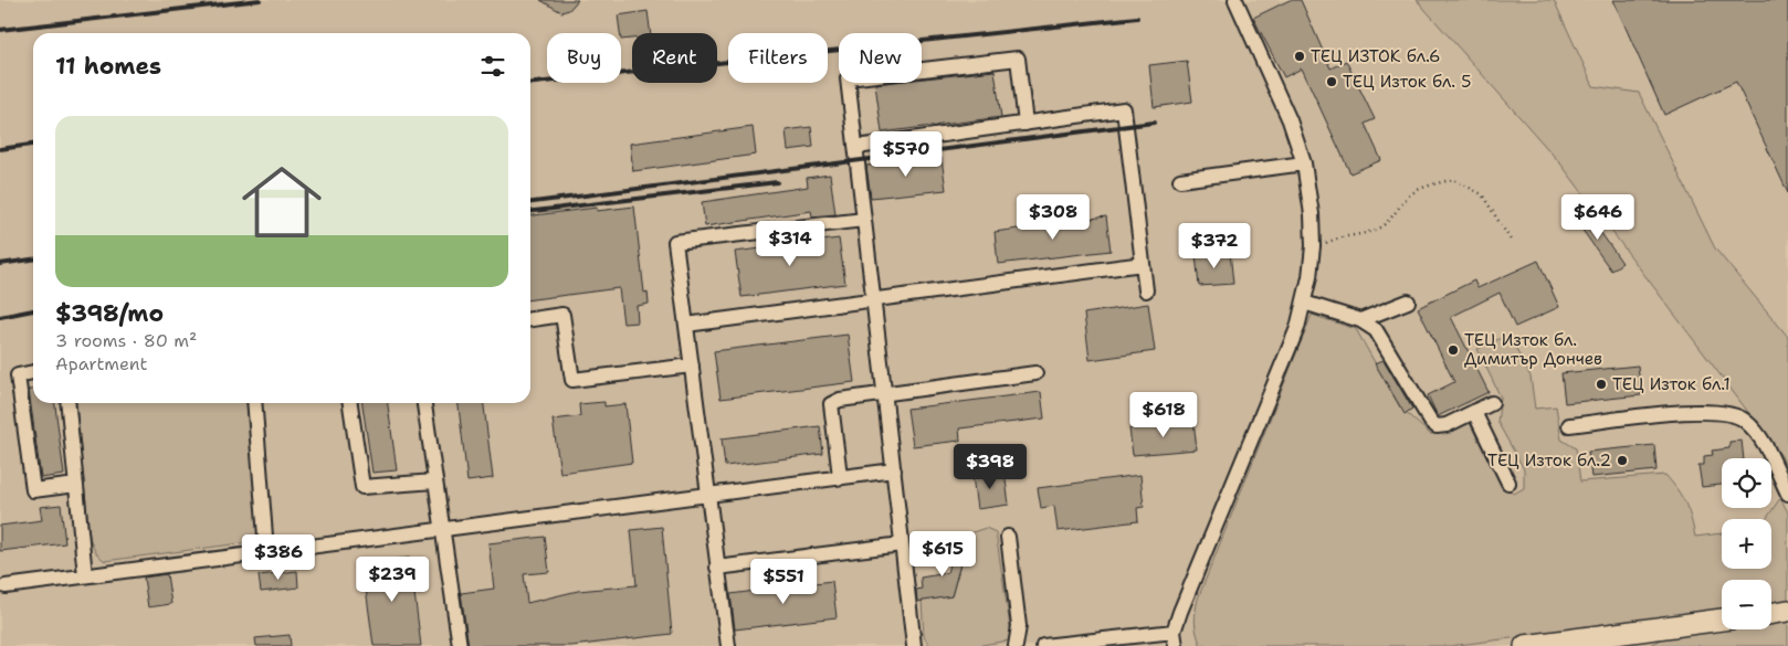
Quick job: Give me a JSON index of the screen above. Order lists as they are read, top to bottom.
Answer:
{
  "places": [
    "ТЕЦ ИЗТОК бл.6",
    "ТЕЦ Изток бл. 5",
    "ТЕЦ Изток бл. Димитър Дончев",
    "ТЕЦ Изток бл.1",
    "ТЕЦ Изток бл.2"
  ],
  "page": {
    "chip": [
      "Buy",
      "Rent",
      "Filters",
      "New"
    ],
    "heading": "11 homes",
    "list": [
      {
        "name": "$398/mo",
        "note": "3 rooms · 80 m² · Apartment"
      }
    ],
    "price": [
      "$570",
      "$308",
      "$646",
      "$314",
      "$372",
      "$618",
      "$398",
      "$615",
      "$386",
      "$239",
      "$551"
    ],
    "map_buttons": ["+", "−"]
  }
}
